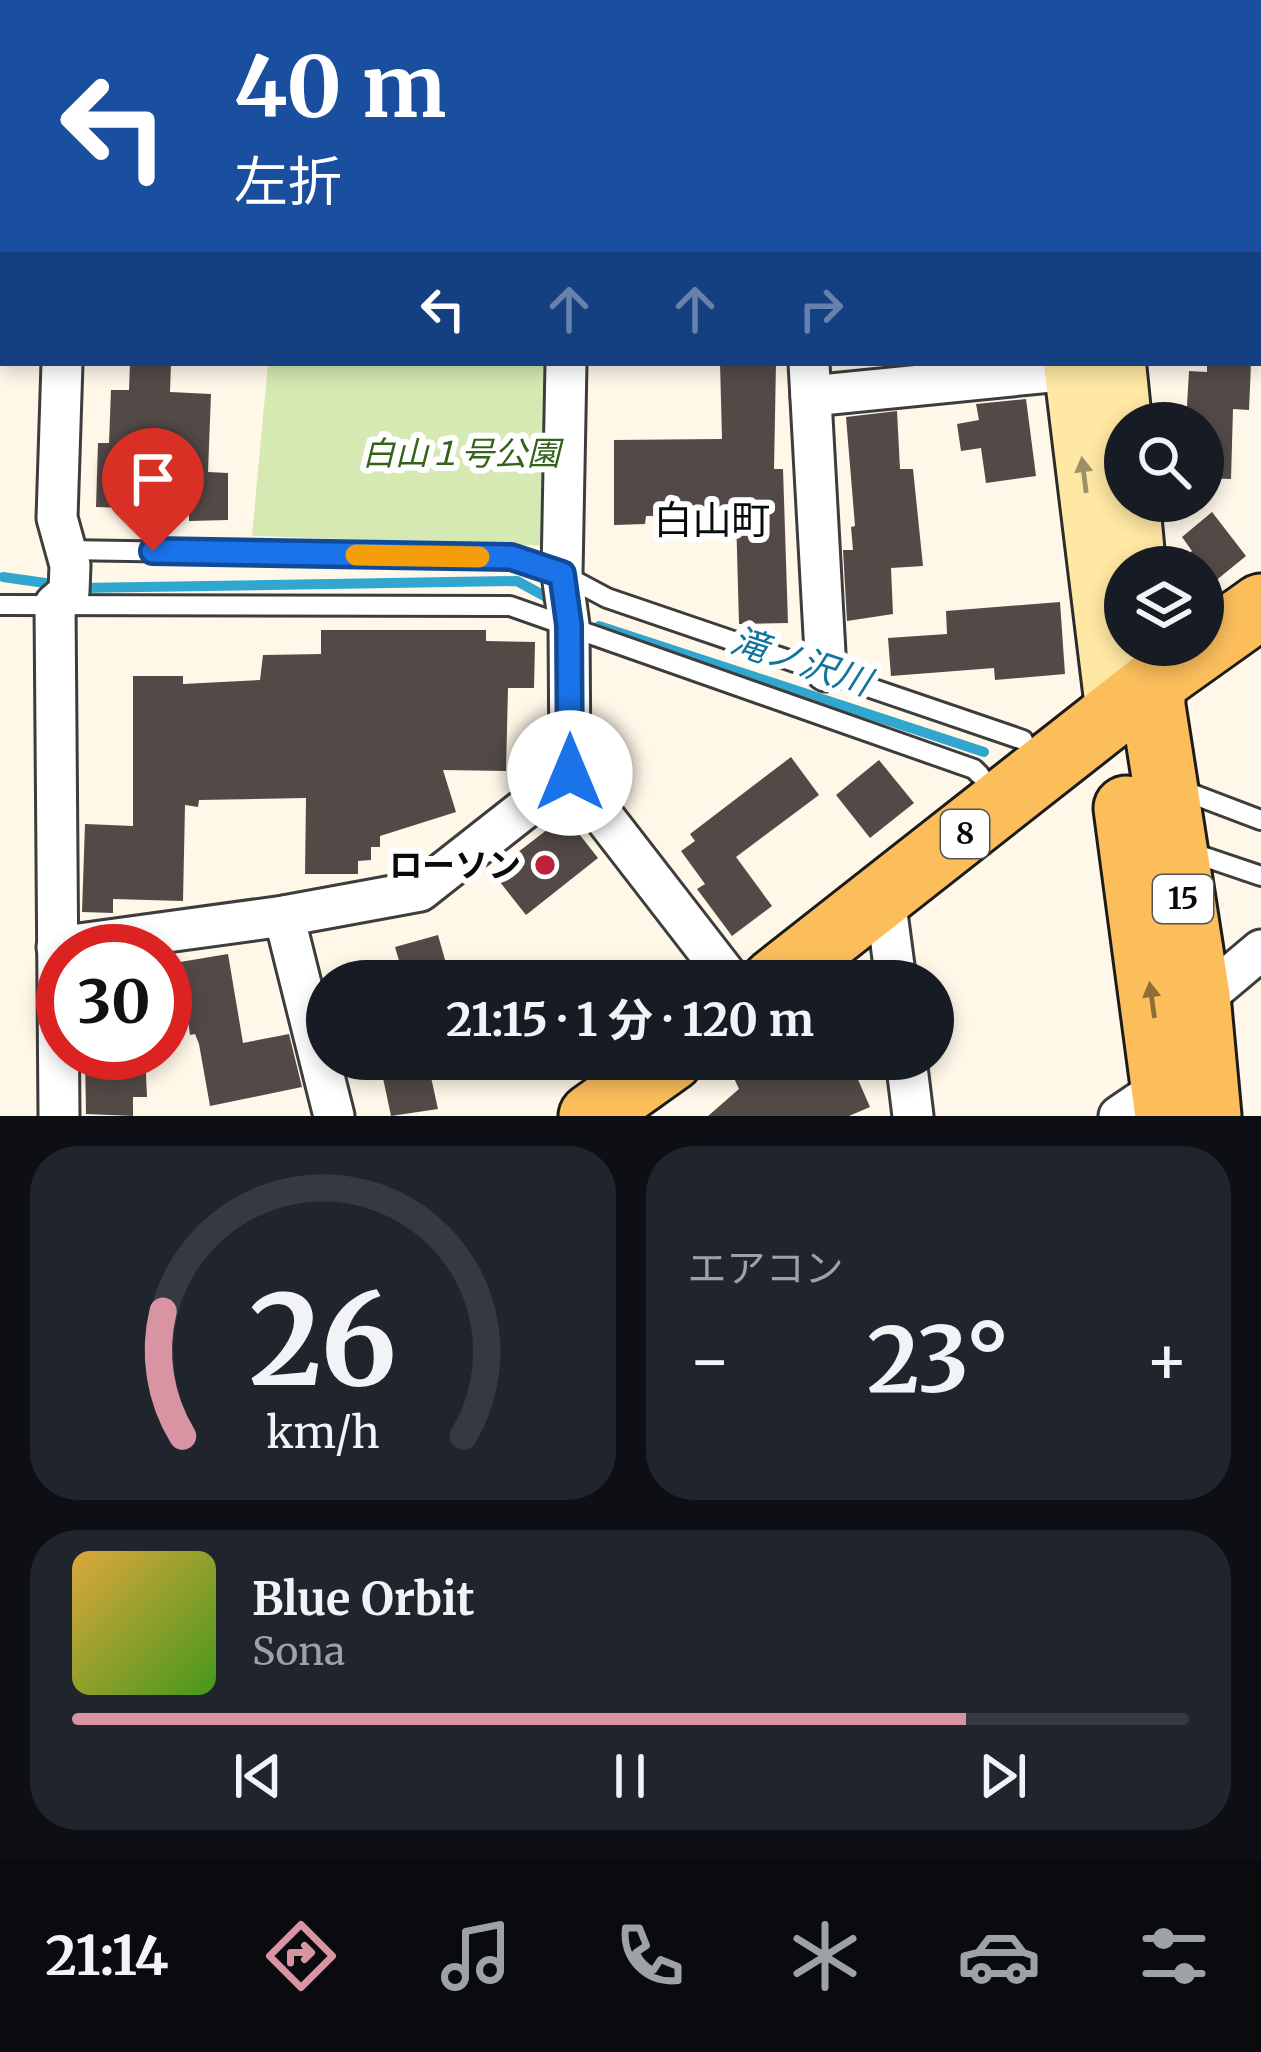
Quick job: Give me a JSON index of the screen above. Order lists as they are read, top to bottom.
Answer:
{
  "streets": {
    "main road": ["8", "15"]
  },
  "crossings": [
    ["8", "15"]
  ],
  "districts": ["白山町"],
  "water": ["滝ノ沢川"],
  "parks": ["白山１号公園"],
  "places": ["ローソン"],
  "page": {
    "turn": ["40 m", "左折"],
    "limit": "30",
    "trip": "21:15 · 1 分 · 120 m",
    "tile": "エアコン",
    "heat": ["−", "23°", "+"],
    "song": ["Blue Orbit", "Sona"],
    "tabs": "21:14",
    "gauge": ["26", "km/h"]
  }
}
